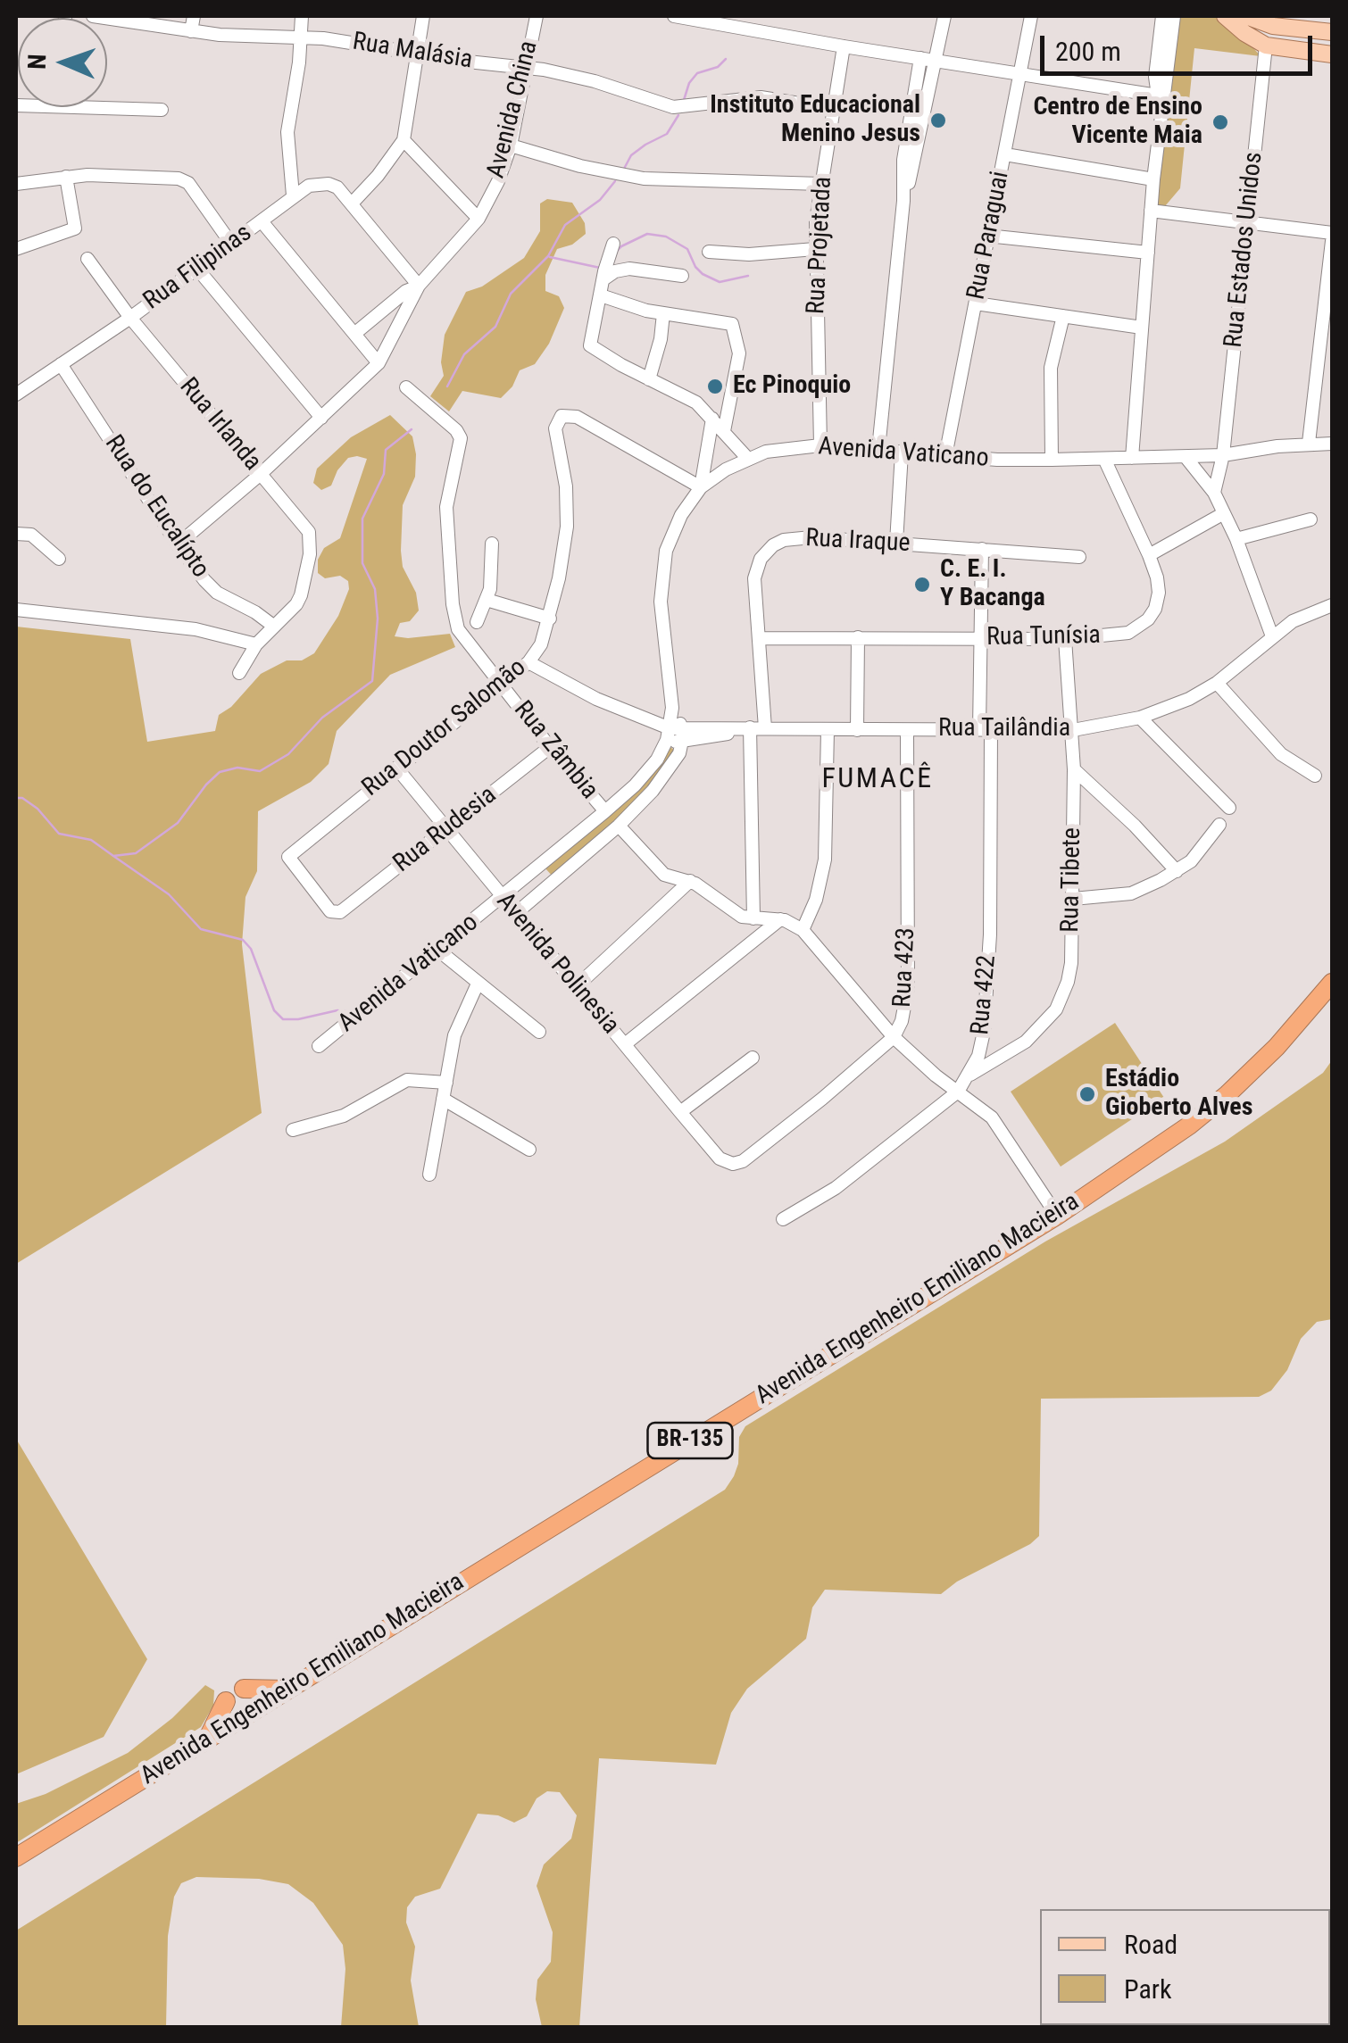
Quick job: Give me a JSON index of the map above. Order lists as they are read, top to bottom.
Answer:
{
  "streets": {
    "highway": ["Avenida Engenheiro Emiliano Macieira", "BR-135"],
    "street": [
      "Rua Malásia",
      "Avenida China",
      "Rua Paraguai",
      "Rua Projetada",
      "Rua Estados Unidos",
      "Rua Filipinas",
      "Rua Irlanda",
      "Avenida Vaticano",
      "Rua do Eucalípto",
      "Rua Iraque",
      "Rua Tunísia",
      "Rua Doutor Salomão",
      "Rua Tailândia",
      "Rua Zâmbia",
      "Rua Rudesia",
      "Rua Tibete",
      "Avenida Polinesia",
      "Rua 423",
      "Rua 422"
    ]
  },
  "crossings": [
    ["Rua Malásia", "Avenida China"],
    ["Rua Malásia", "Rua Projetada"],
    ["Rua Paraguai", "Avenida Vaticano"],
    ["Rua Projetada", "Avenida Vaticano"],
    ["Rua Estados Unidos", "Avenida Vaticano"],
    ["Rua Filipinas", "Rua Irlanda"],
    ["Rua Filipinas", "Rua do Eucalípto"],
    ["Rua Irlanda", "Rua do Eucalípto"],
    ["Avenida Vaticano", "Rua Tunísia"],
    ["Avenida Vaticano", "Rua Doutor Salomão"],
    ["Avenida Vaticano", "Rua Tailândia"],
    ["Avenida Vaticano", "Rua Zâmbia"],
    ["Avenida Vaticano", "Avenida Polinesia"],
    ["Rua Iraque", "Rua Tunísia"],
    ["Rua Iraque", "Rua Tailândia"],
    ["Rua Iraque", "Rua 422"],
    ["Rua Tunísia", "Rua Tibete"],
    ["Rua Tunísia", "Rua 422"],
    ["Rua Doutor Salomão", "Rua Zâmbia"],
    ["Rua Doutor Salomão", "Rua Rudesia"],
    ["Rua Doutor Salomão", "Avenida Polinesia"],
    ["Rua Tailândia", "Rua Tibete"],
    ["Rua Tailândia", "Rua 423"],
    ["Rua Tailândia", "Rua 422"],
    ["Rua Zâmbia", "Rua Rudesia"],
    ["Rua Rudesia", "Avenida Polinesia"],
    ["Rua Tibete", "Rua 422"],
    ["Avenida Polinesia", "Rua 423"]
  ],
  "districts": ["FUMACÊ"],
  "places": [
    "Instituto Educacional Menino Jesus",
    "Centro de Ensino Vicente Maia",
    "Ec Pinoquio",
    "C. E. I. Y Bacanga",
    "Estádio Gioberto Alves"
  ],
  "legend": ["Road", "Park"],
  "scale_bar": "200 m",
  "north": "left"
}
